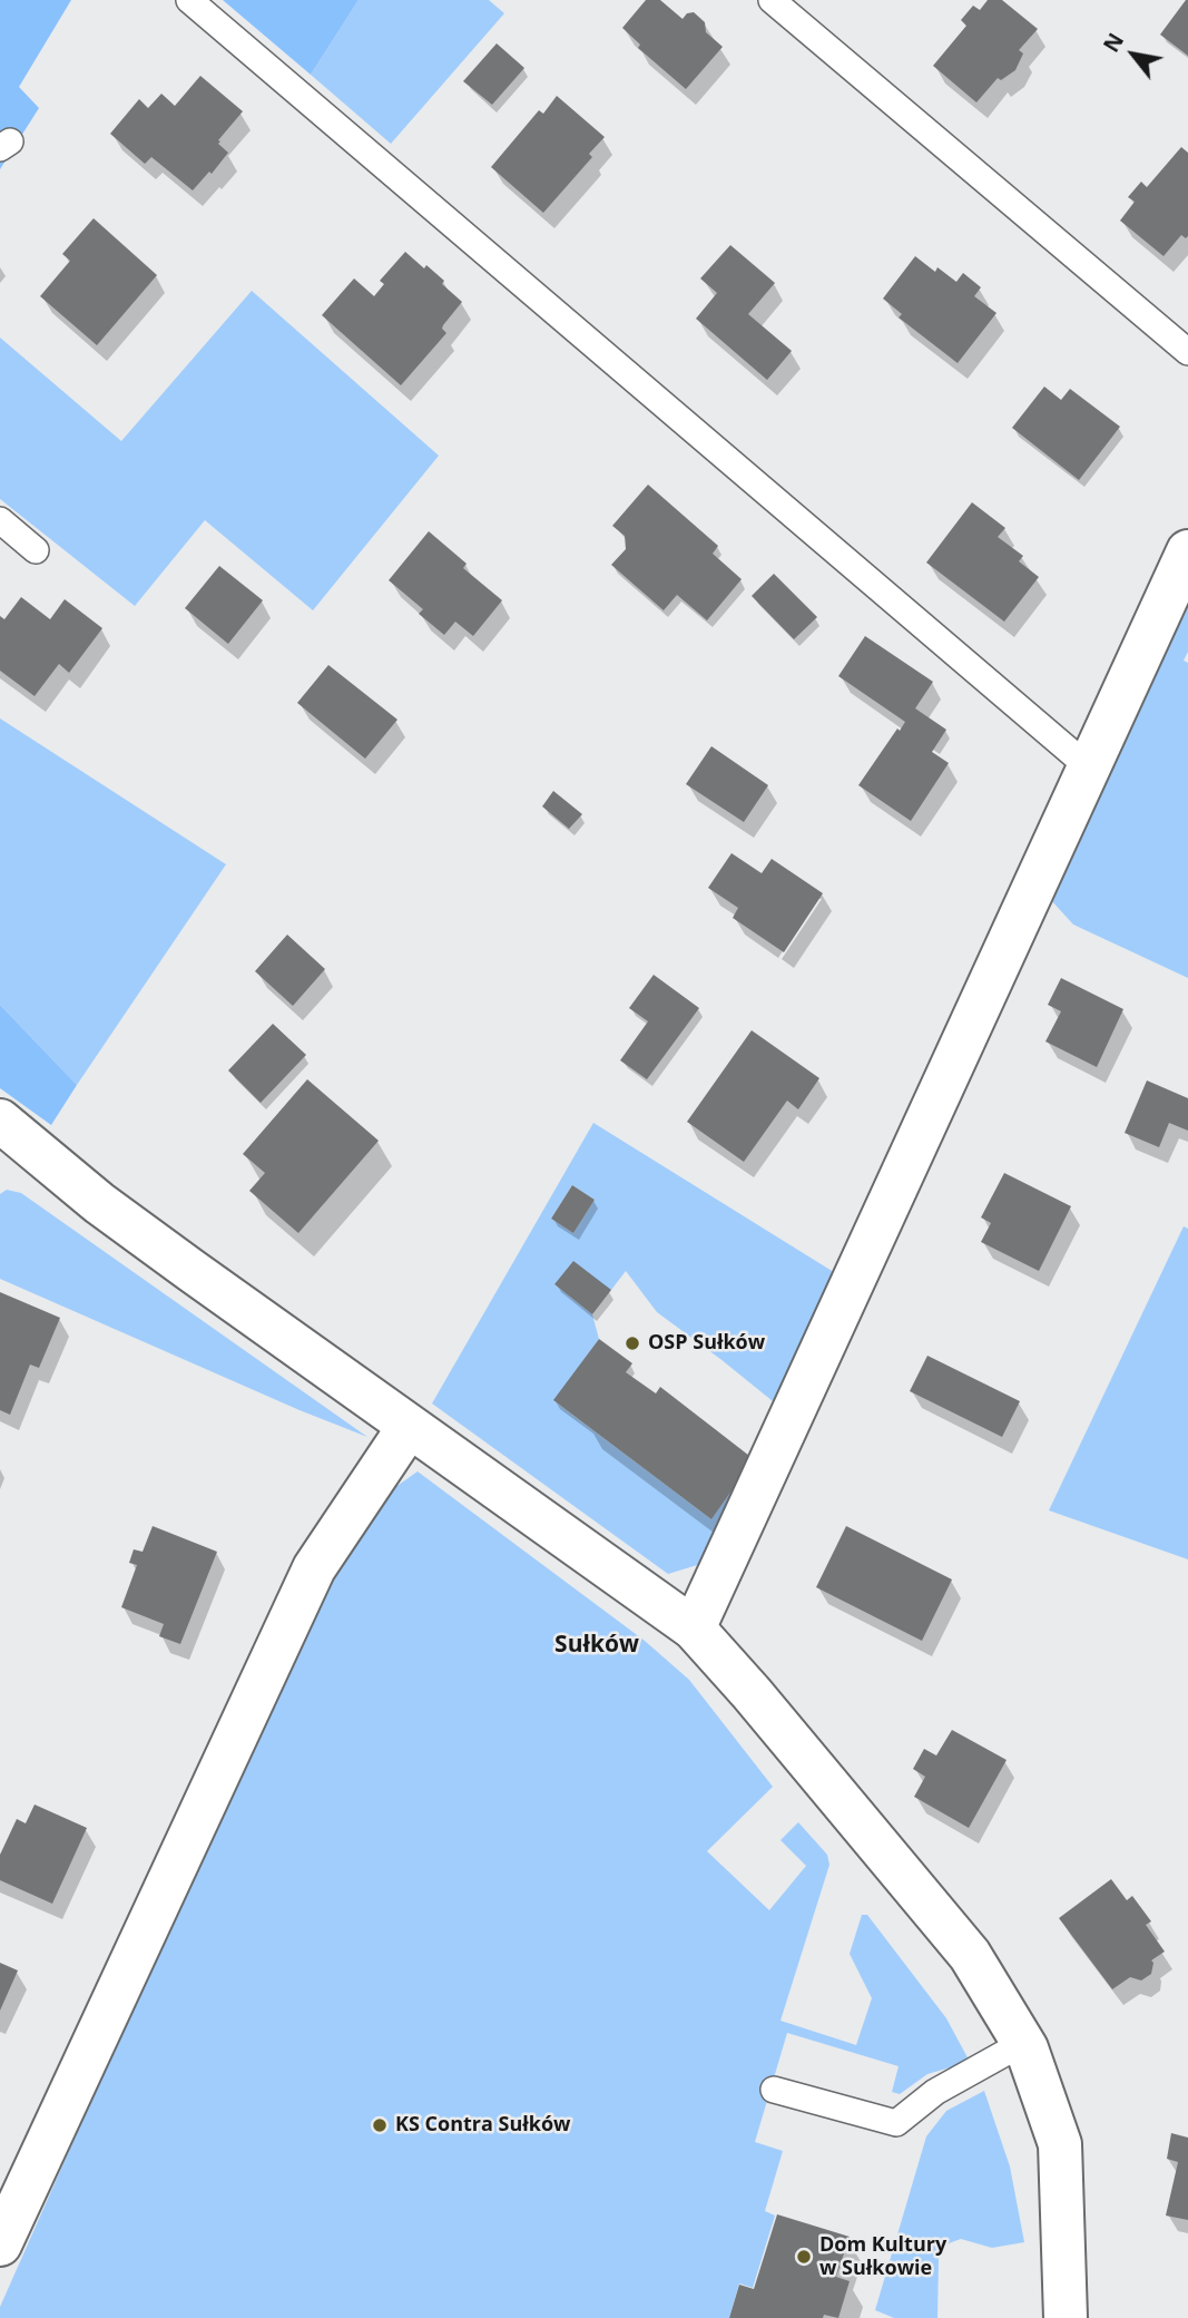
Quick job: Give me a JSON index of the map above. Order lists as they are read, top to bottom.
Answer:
{
  "districts": ["Sułków"],
  "places": ["OSP Sułków", "KS Contra Sułków", "Dom Kultury w Sułkowie"],
  "north": "top left"
}
